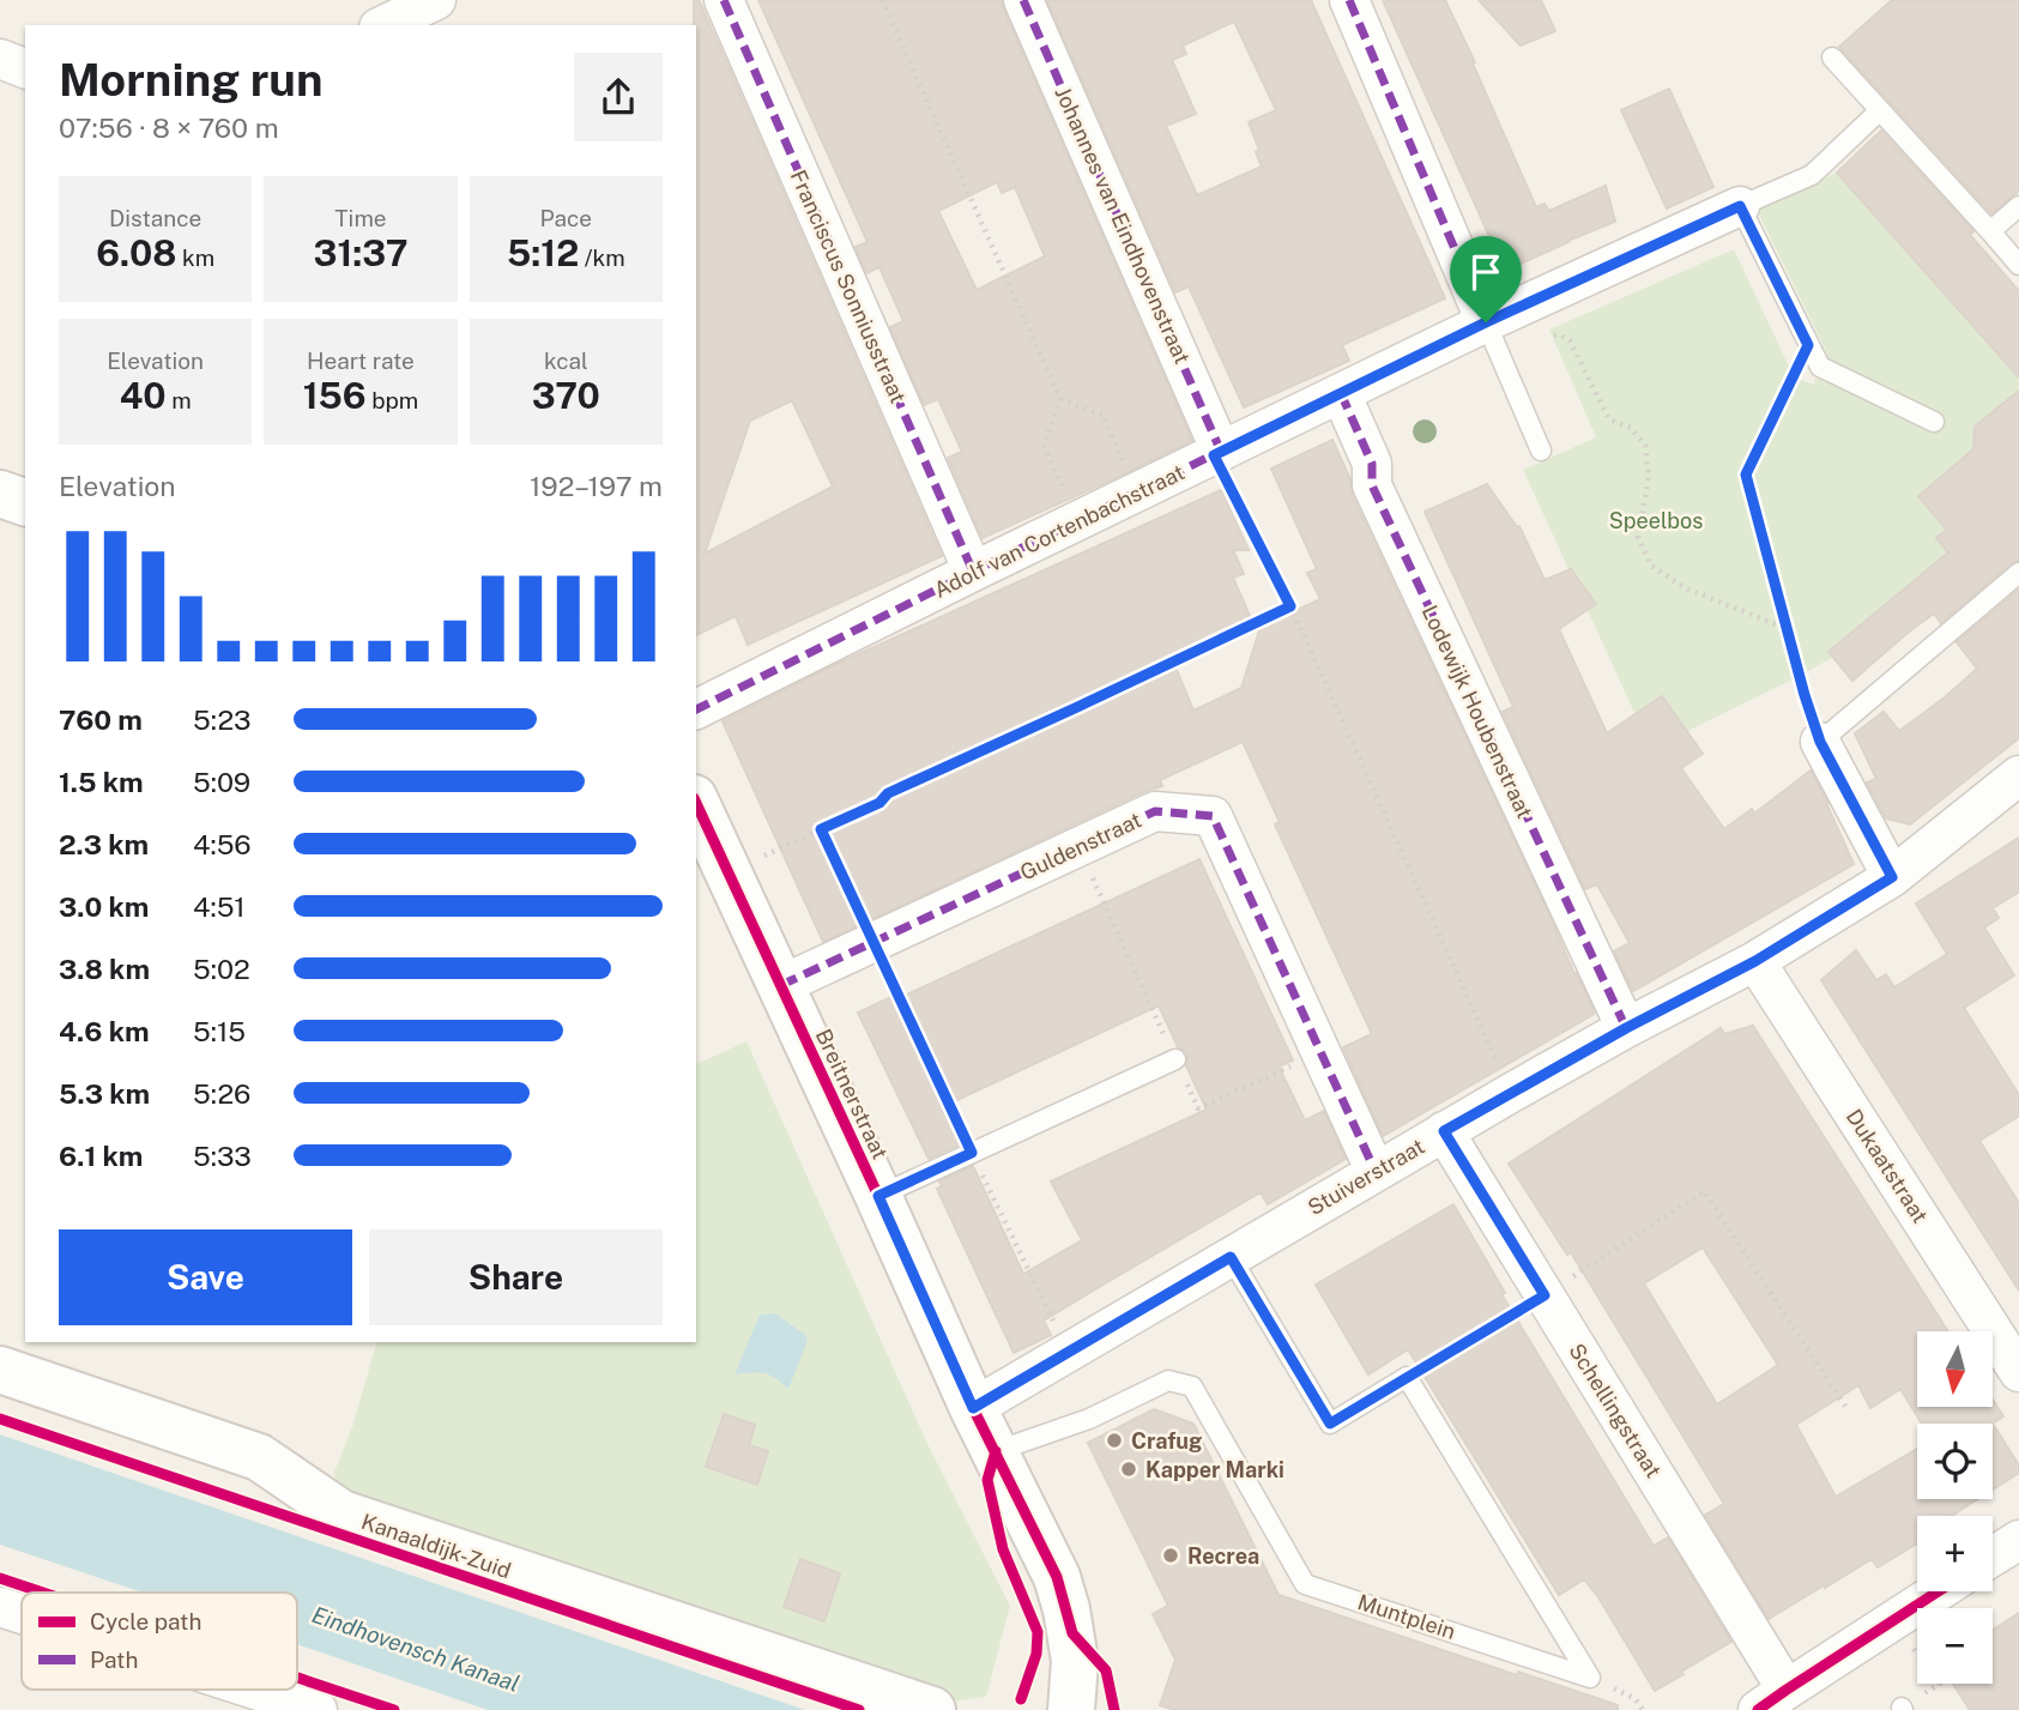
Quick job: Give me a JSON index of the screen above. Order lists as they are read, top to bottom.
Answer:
{
  "streets": {
    "street": [
      "Johannes van Eindhovenstraat",
      "Franciscus Sonniusstraat",
      "Adolf van Cortenbachstraat",
      "Lodewijk Houbenstraat",
      "Guldenstraat",
      "Breitnerstraat",
      "Dukaatstraat",
      "Stuiverstraat",
      "Schellingstraat",
      "Kanaaldijk-Zuid"
    ],
    "lane": ["Muntplein"]
  },
  "crossings": [
    ["Johannes van Eindhovenstraat", "Adolf van Cortenbachstraat"],
    ["Franciscus Sonniusstraat", "Adolf van Cortenbachstraat"],
    ["Adolf van Cortenbachstraat", "Lodewijk Houbenstraat"],
    ["Lodewijk Houbenstraat", "Stuiverstraat"],
    ["Guldenstraat", "Breitnerstraat"],
    ["Guldenstraat", "Stuiverstraat"],
    ["Breitnerstraat", "Stuiverstraat"],
    ["Breitnerstraat", "Muntplein"],
    ["Dukaatstraat", "Stuiverstraat"],
    ["Stuiverstraat", "Schellingstraat"]
  ],
  "water": ["Eindhovensch Kanaal"],
  "parks": ["Speelbos"],
  "places": ["Crafug", "Kapper Marki", "Recrea"],
  "legend": ["Cycle path", "Path"],
  "north": "bottom",
  "page": {
    "heading": ["Morning run", "07:56 · 8 × 760 m"],
    "stats": [
      ["Distance", "6.08 km"],
      ["Time", "31:37"],
      ["Pace", "5:12 /km"],
      ["Elevation", "40 m"],
      ["Heart rate", "156 bpm"],
      ["kcal", "370"]
    ],
    "chart": ["Elevation", "192–197 m"],
    "list": [
      {
        "name": "760 m",
        "note": "5:23"
      },
      {
        "name": "1.5 km",
        "note": "5:09"
      },
      {
        "name": "2.3 km",
        "note": "4:56"
      },
      {
        "name": "3.0 km",
        "note": "4:51"
      },
      {
        "name": "3.8 km",
        "note": "5:02"
      },
      {
        "name": "4.6 km",
        "note": "5:15"
      },
      {
        "name": "5.3 km",
        "note": "5:26"
      },
      {
        "name": "6.1 km",
        "note": "5:33"
      }
    ],
    "buttons": ["Save", "Share"],
    "map_buttons": ["+", "−"]
  }
}
